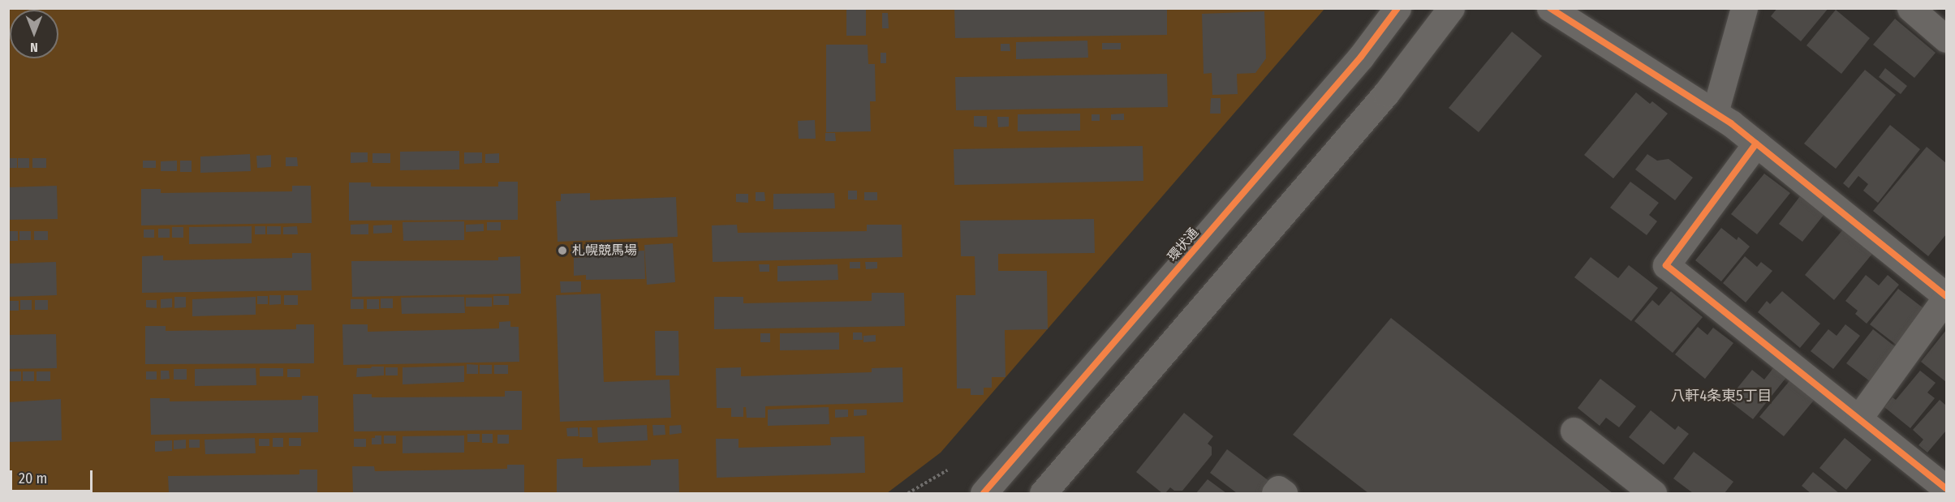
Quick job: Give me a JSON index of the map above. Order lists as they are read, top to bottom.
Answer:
{
  "streets": {
    "street": ["環状通"]
  },
  "districts": ["八軒4条東5丁目"],
  "places": ["札幌競馬場"],
  "scale_bar": "20 m",
  "north": "bottom"
}
